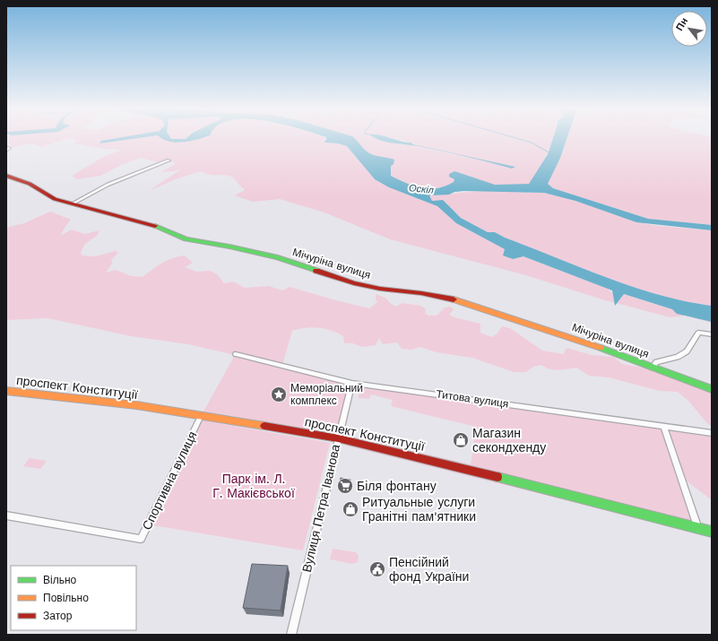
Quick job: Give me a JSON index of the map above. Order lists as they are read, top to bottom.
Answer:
{
  "streets": {
    "street": [
      "Мічуріна вулиця",
      "проспект Конституції",
      "Титова вулиця",
      "Спортивна вулиця",
      "Вулиця Петра Іванова"
    ]
  },
  "crossings": [
    ["проспект Конституції", "Спортивна вулиця"],
    ["проспект Конституції", "Вулиця Петра Іванова"],
    ["Титова вулиця", "Вулиця Петра Іванова"]
  ],
  "water": ["Оскіл"],
  "parks": ["Парк ім. Л. Г. Макієвської"],
  "places": {
    "place": ["Меморіальний комплекс"],
    "shop": ["Магазин секондхенду", "Ритуальные услуги Гранітні пам'ятники"],
    "supermarket": ["Біля фонтану"],
    "public building": ["Пенсійний фонд України"]
  },
  "legend": ["Вільно", "Повільно", "Затор"],
  "north": "top left"
}
